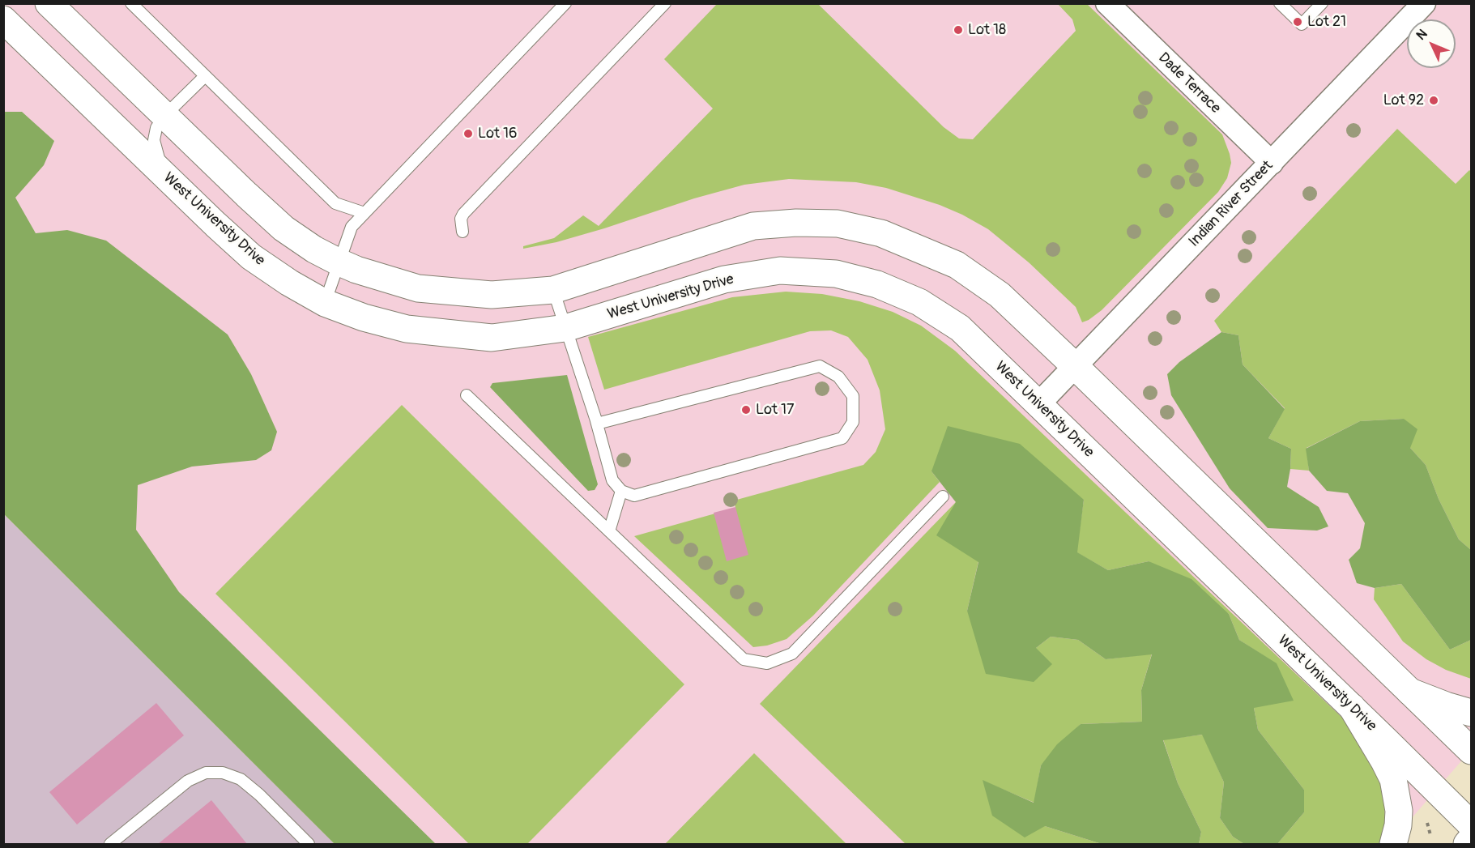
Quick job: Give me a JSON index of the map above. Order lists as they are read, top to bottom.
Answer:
{
  "streets": {
    "street": ["Dade Terrace", "Indian River Street", "West University Drive"]
  },
  "crossings": [
    ["Dade Terrace", "Indian River Street"],
    ["Indian River Street", "West University Drive"]
  ],
  "places": [
    "Lot 21",
    "Lot 18",
    "Lot 92",
    "Lot 16",
    "Lot 17"
  ],
  "north": "top left"
}
